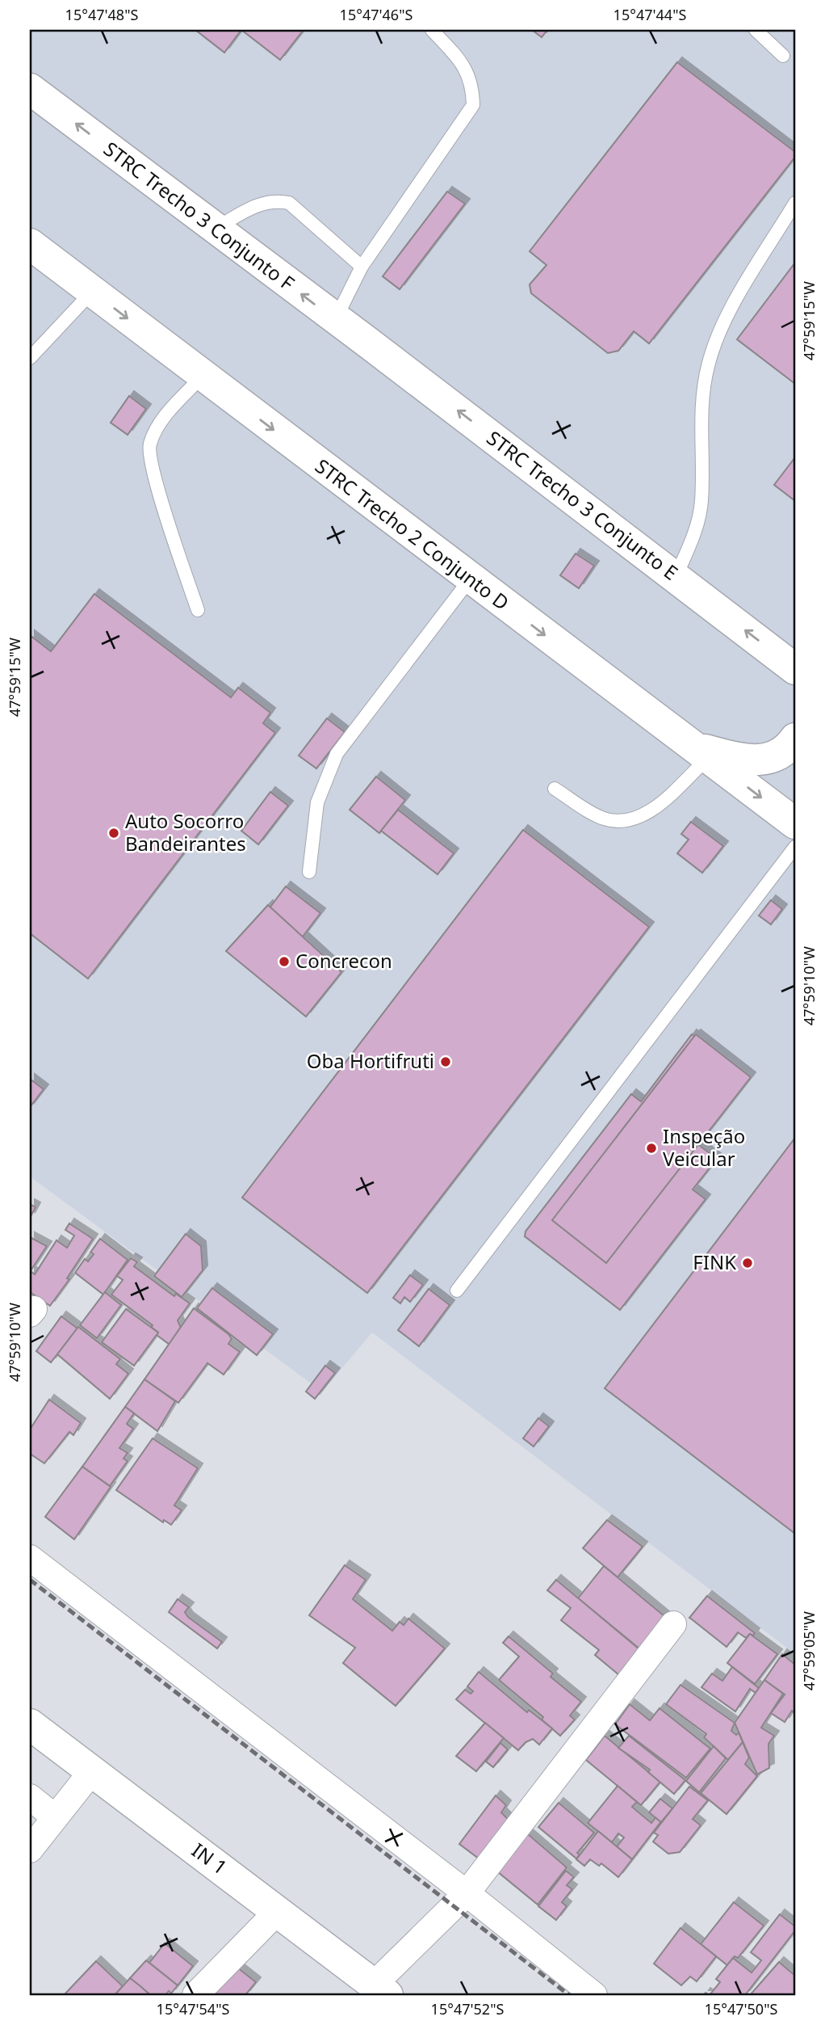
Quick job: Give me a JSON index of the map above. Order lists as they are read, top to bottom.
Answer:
{
  "streets": {
    "street": [
      "STRC Trecho 3 Conjunto F",
      "STRC Trecho 3 Conjunto E",
      "STRC Trecho 2 Conjunto D",
      "IN 1"
    ]
  },
  "crossings": [
    ["STRC Trecho 3 Conjunto F", "STRC Trecho 3 Conjunto E"]
  ],
  "one_way": ["STRC Trecho 3 Conjunto F", "STRC Trecho 3 Conjunto E", "STRC Trecho 2 Conjunto D"],
  "places": [
    "Auto Socorro Bandeirantes",
    "Concrecon",
    "Oba Hortifruti",
    "Inspeção Veicular",
    "FINK"
  ],
  "coordinates": [
    "15°47'48\"S",
    "15°47'46\"S",
    "15°47'44\"S",
    "47°59'15\"W",
    "47°59'10\"W",
    "47°59'05\"W",
    "15°47'54\"S",
    "15°47'52\"S",
    "15°47'50\"S"
  ]
}
